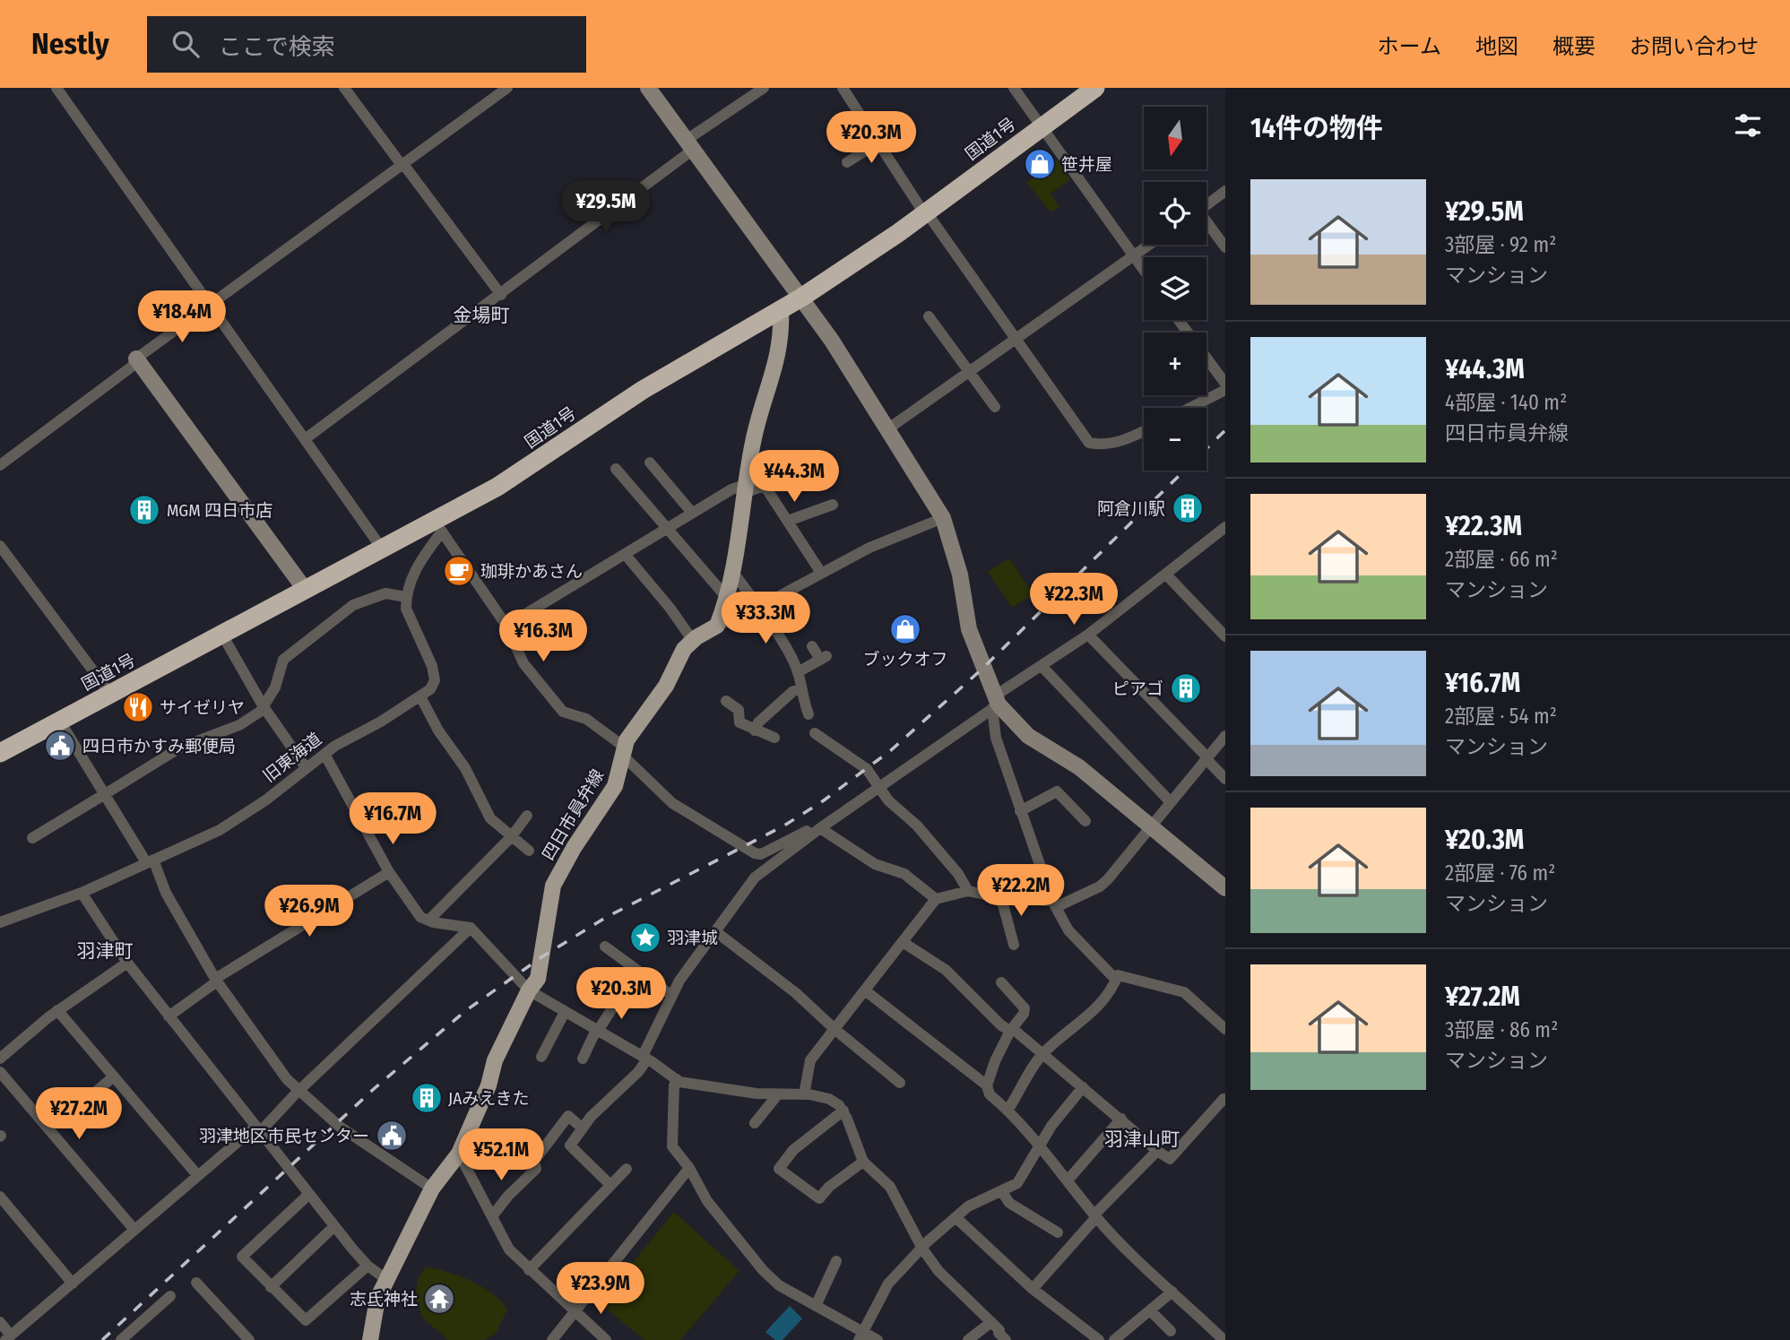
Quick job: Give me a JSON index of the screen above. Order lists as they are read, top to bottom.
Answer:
{
  "streets": {
    "highway": ["国道1号"],
    "main road": ["四日市員弁線"],
    "street": ["旧東海道"]
  },
  "districts": ["金場町", "羽津町", "羽津山町"],
  "places": {
    "shop": ["笹井屋", "ブックオフ"],
    "building": [
      "阿倉川駅",
      "MGM 四日市店",
      "ピアゴ",
      "JAみえきた"
    ],
    "cafe": ["珈琲かあさん"],
    "restaurant": ["サイゼリヤ"],
    "public building": ["四日市かすみ郵便局", "羽津地区市民センター"],
    "place": ["羽津城"],
    "temple": ["志氐神社"]
  },
  "north": "bottom",
  "page": {
    "header": "Nestly",
    "search": "ここで検索",
    "nav": [
      "ホーム",
      "地図",
      "概要",
      "お問い合わせ"
    ],
    "heading": "14件の物件",
    "map_buttons": ["+", "−"],
    "price": [
      "¥20.3M",
      "¥29.5M",
      "¥18.4M",
      "¥44.3M",
      "¥22.3M",
      "¥33.3M",
      "¥16.3M",
      "¥16.7M",
      "¥22.2M",
      "¥26.9M",
      "¥20.3M",
      "¥27.2M",
      "¥52.1M",
      "¥23.9M"
    ],
    "list": [
      {
        "name": "¥29.5M",
        "note": "3部屋 · 92 m² · マンション"
      },
      {
        "name": "¥44.3M",
        "note": "4部屋 · 140 m² · 四日市員弁線"
      },
      {
        "name": "¥22.3M",
        "note": "2部屋 · 66 m² · マンション"
      },
      {
        "name": "¥16.7M",
        "note": "2部屋 · 54 m² · マンション"
      },
      {
        "name": "¥20.3M",
        "note": "2部屋 · 76 m² · マンション"
      },
      {
        "name": "¥27.2M",
        "note": "3部屋 · 86 m² · マンション"
      }
    ]
  }
}
